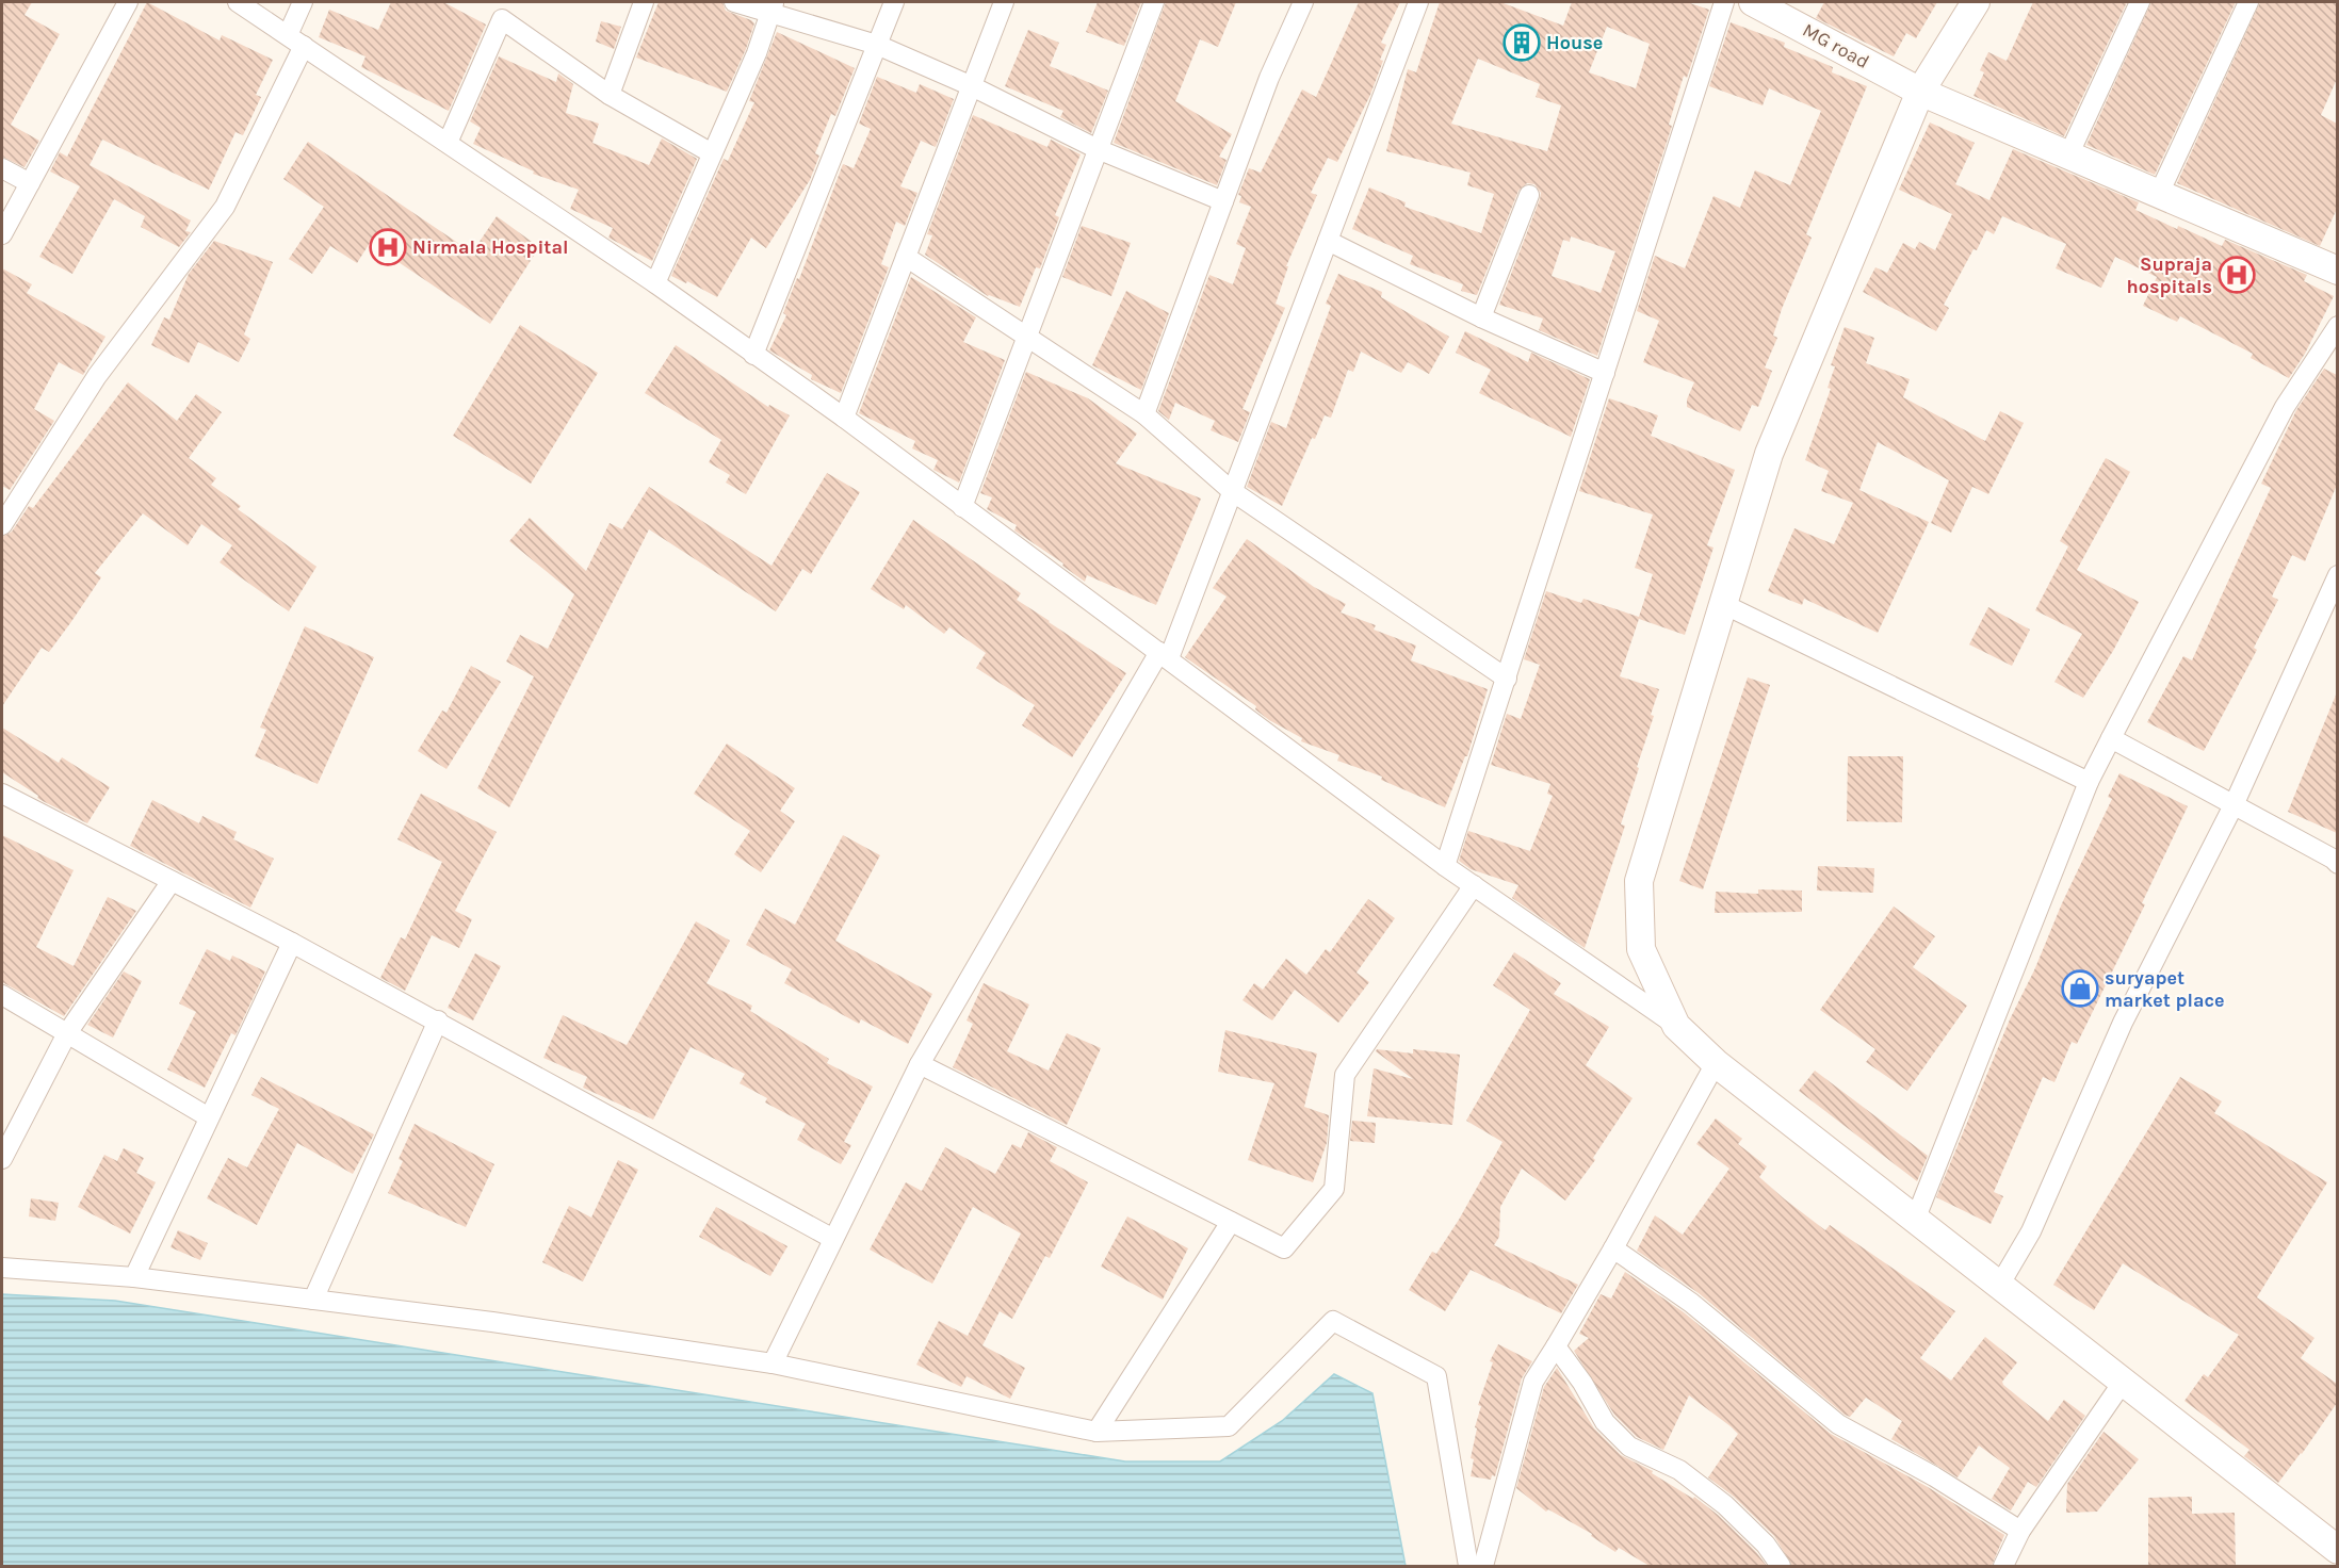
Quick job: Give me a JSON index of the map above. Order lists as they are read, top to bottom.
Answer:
{
  "streets": {
    "street": ["MG road"]
  },
  "places": {
    "building": ["House"],
    "hospital": ["Nirmala Hospital", "Supraja hospitals"],
    "shop": ["suryapet market place"]
  }
}
